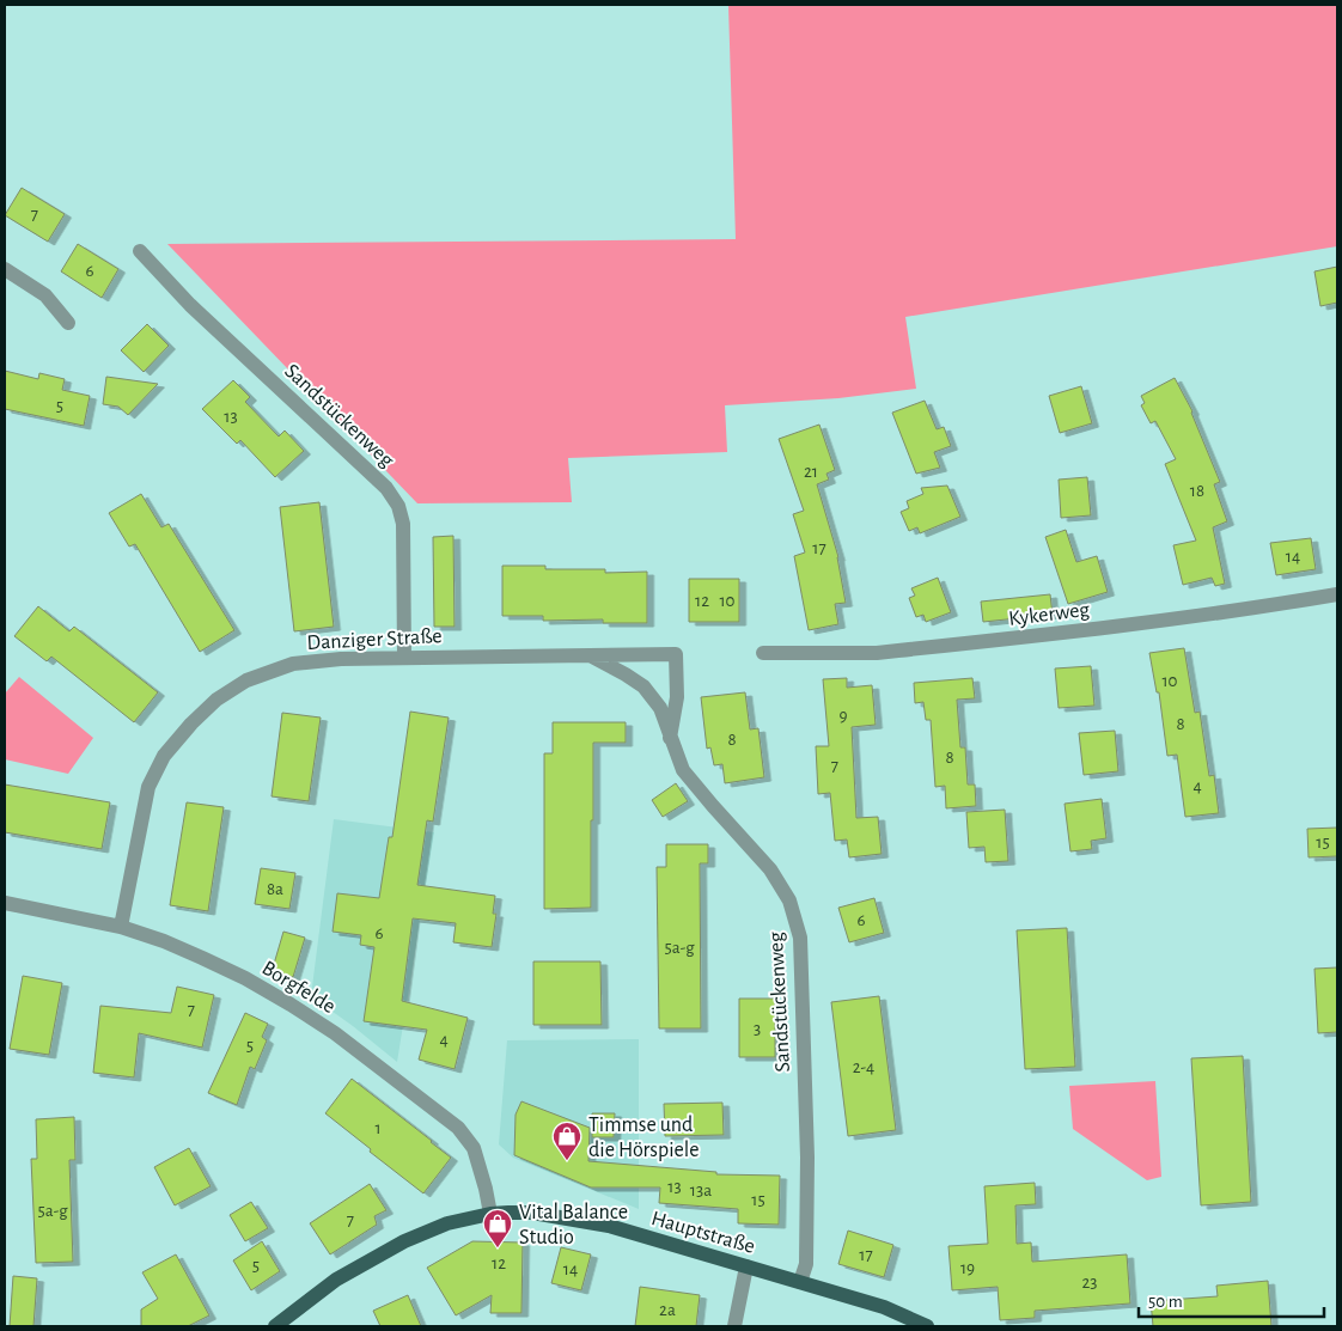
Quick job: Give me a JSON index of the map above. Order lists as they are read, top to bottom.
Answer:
{
  "streets": {
    "main road": ["Hauptstraße"],
    "street": [
      "Sandstückenweg",
      "Kykerweg",
      "Danziger Straße",
      "Borgfelde"
    ]
  },
  "crossings": [
    ["Sandstückenweg", "Danziger Straße"],
    ["Sandstückenweg", "Hauptstraße"],
    ["Danziger Straße", "Borgfelde"],
    ["Borgfelde", "Hauptstraße"]
  ],
  "places": {
    "shop": ["Timmse und die Hörspiele", "Vital Balance Studio"]
  },
  "house_numbers": [
    "7",
    "6",
    "5",
    "13",
    "21",
    "18",
    "17",
    "14",
    "12",
    "10",
    "10",
    "9",
    "8",
    "8",
    "8",
    "7",
    "4",
    "15",
    "8a",
    "6",
    "6",
    "5a-g",
    "7",
    "3",
    "4",
    "5",
    "2-4",
    "1",
    "13",
    "13a",
    "15",
    "5a-g",
    "7",
    "17",
    "12",
    "5",
    "19",
    "14",
    "23",
    "2a"
  ],
  "scale_bar": "50 m"
}
